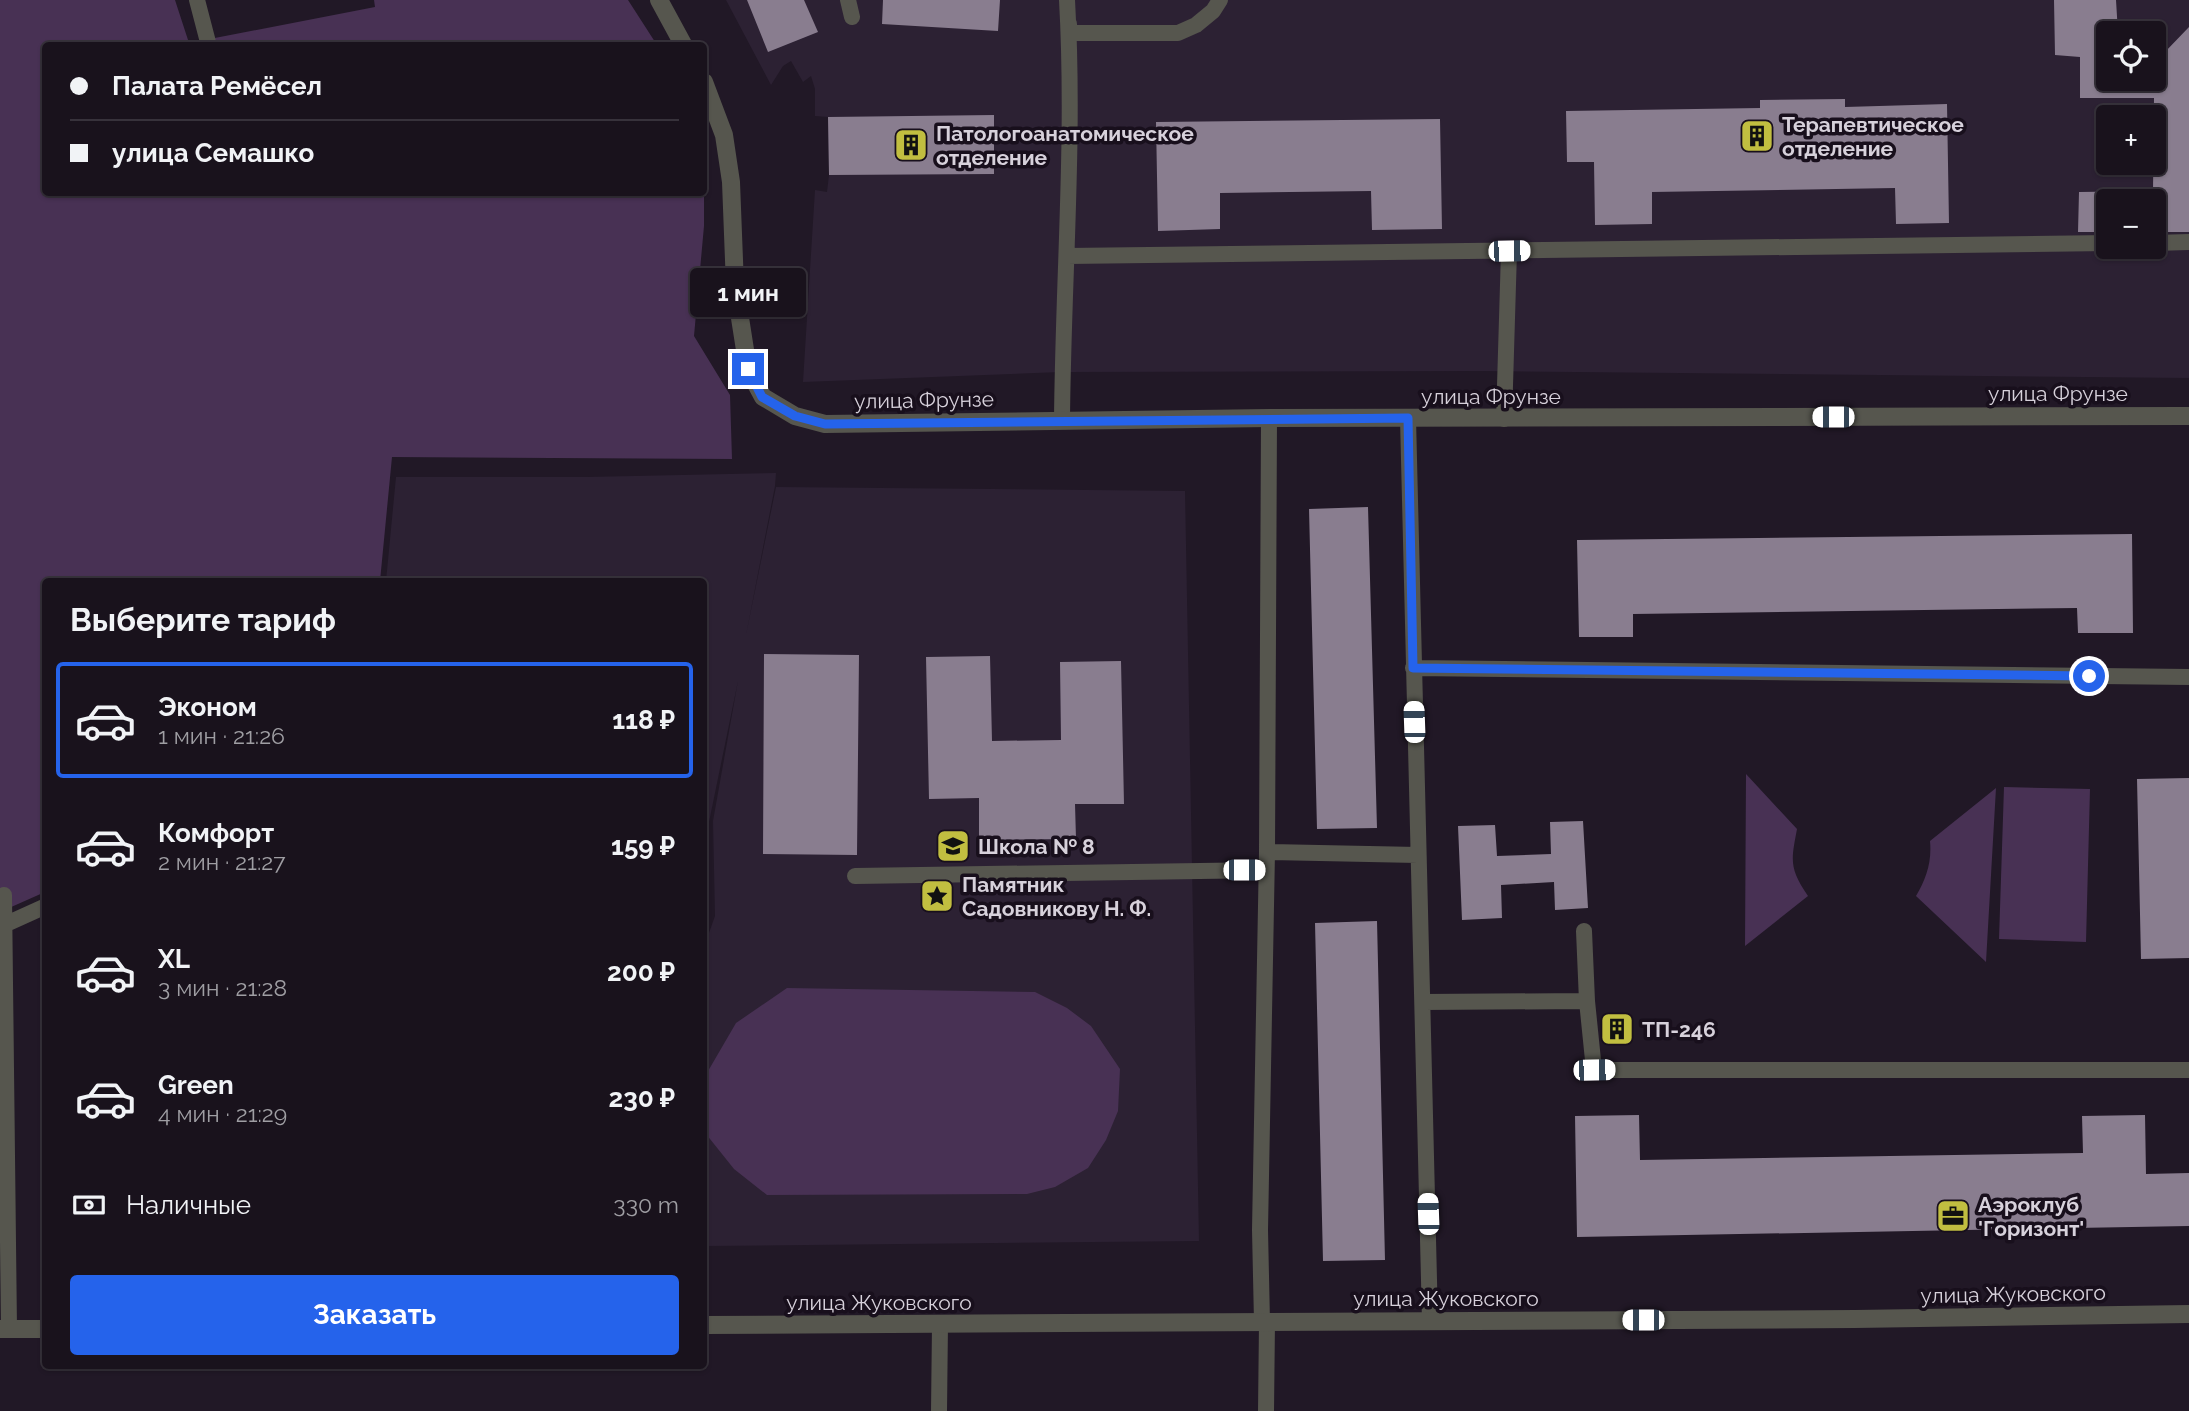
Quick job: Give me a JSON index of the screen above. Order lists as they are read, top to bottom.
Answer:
{
  "streets": {
    "street": ["улица Фрунзе", "улица Жуковского"]
  },
  "places": {
    "building": ["Терапевтическое отделение", "Патологоанатомическое отделение", "ТП-246"],
    "school or university": ["Школа № 8"],
    "place": ["Памятник Садовникову Н. Ф."],
    "office": ["Аэроклуб 'Горизонт'"]
  },
  "page": {
    "map_buttons": ["+", "−"],
    "banner": ["Палата Ремёсел", "улица Семашко"],
    "bubble": "1 мин",
    "heading": "Выберите тариф",
    "list": [
      {
        "name": "Эконом",
        "note": "1 мин · 21:26",
        "value": "118 ₽"
      },
      {
        "name": "Комфорт",
        "note": "2 мин · 21:27",
        "value": "159 ₽"
      },
      {
        "name": "XL",
        "note": "3 мин · 21:28",
        "value": "200 ₽"
      },
      {
        "name": "Green",
        "note": "4 мин · 21:29",
        "value": "230 ₽"
      }
    ],
    "pay": ["Наличные", "330 m"],
    "buttons": "Заказать"
  }
}
